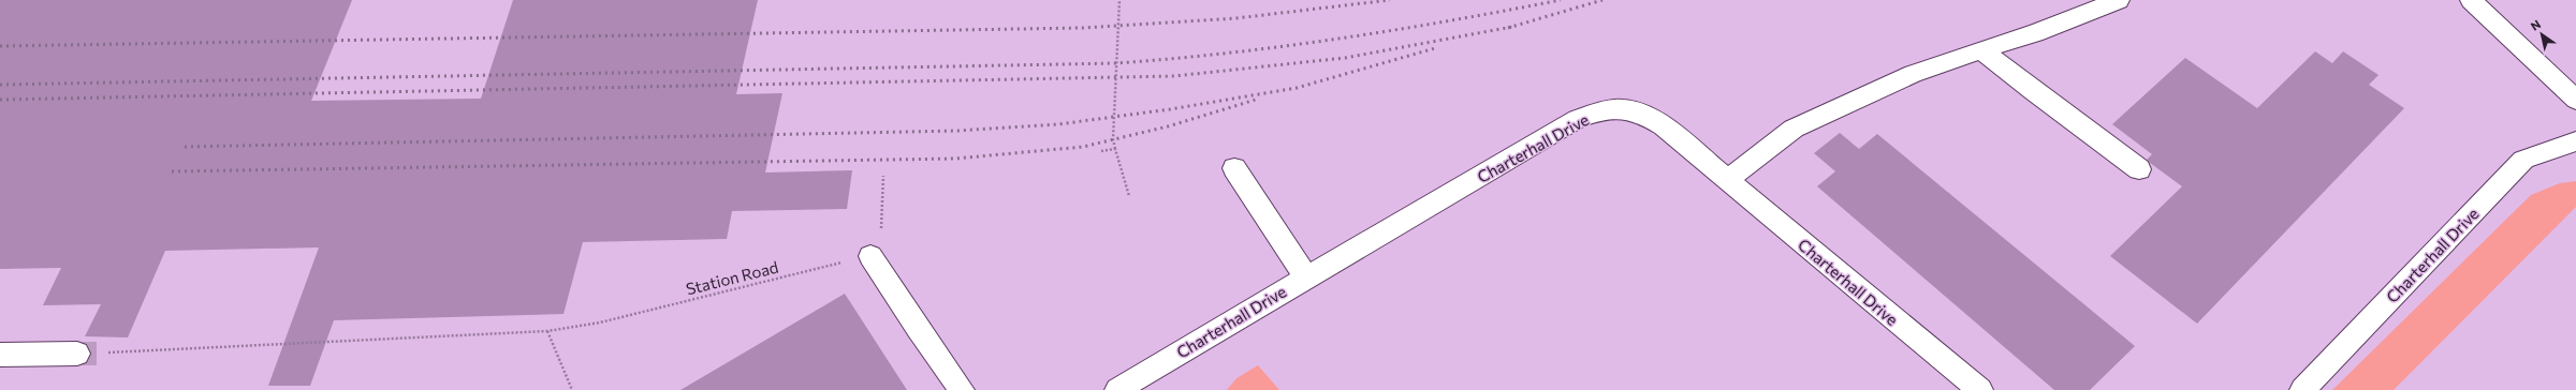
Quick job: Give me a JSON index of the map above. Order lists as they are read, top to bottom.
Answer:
{
  "streets": {
    "street": ["Charterhall Drive"],
    "path": ["Station Road"]
  },
  "north": "top left"
}
